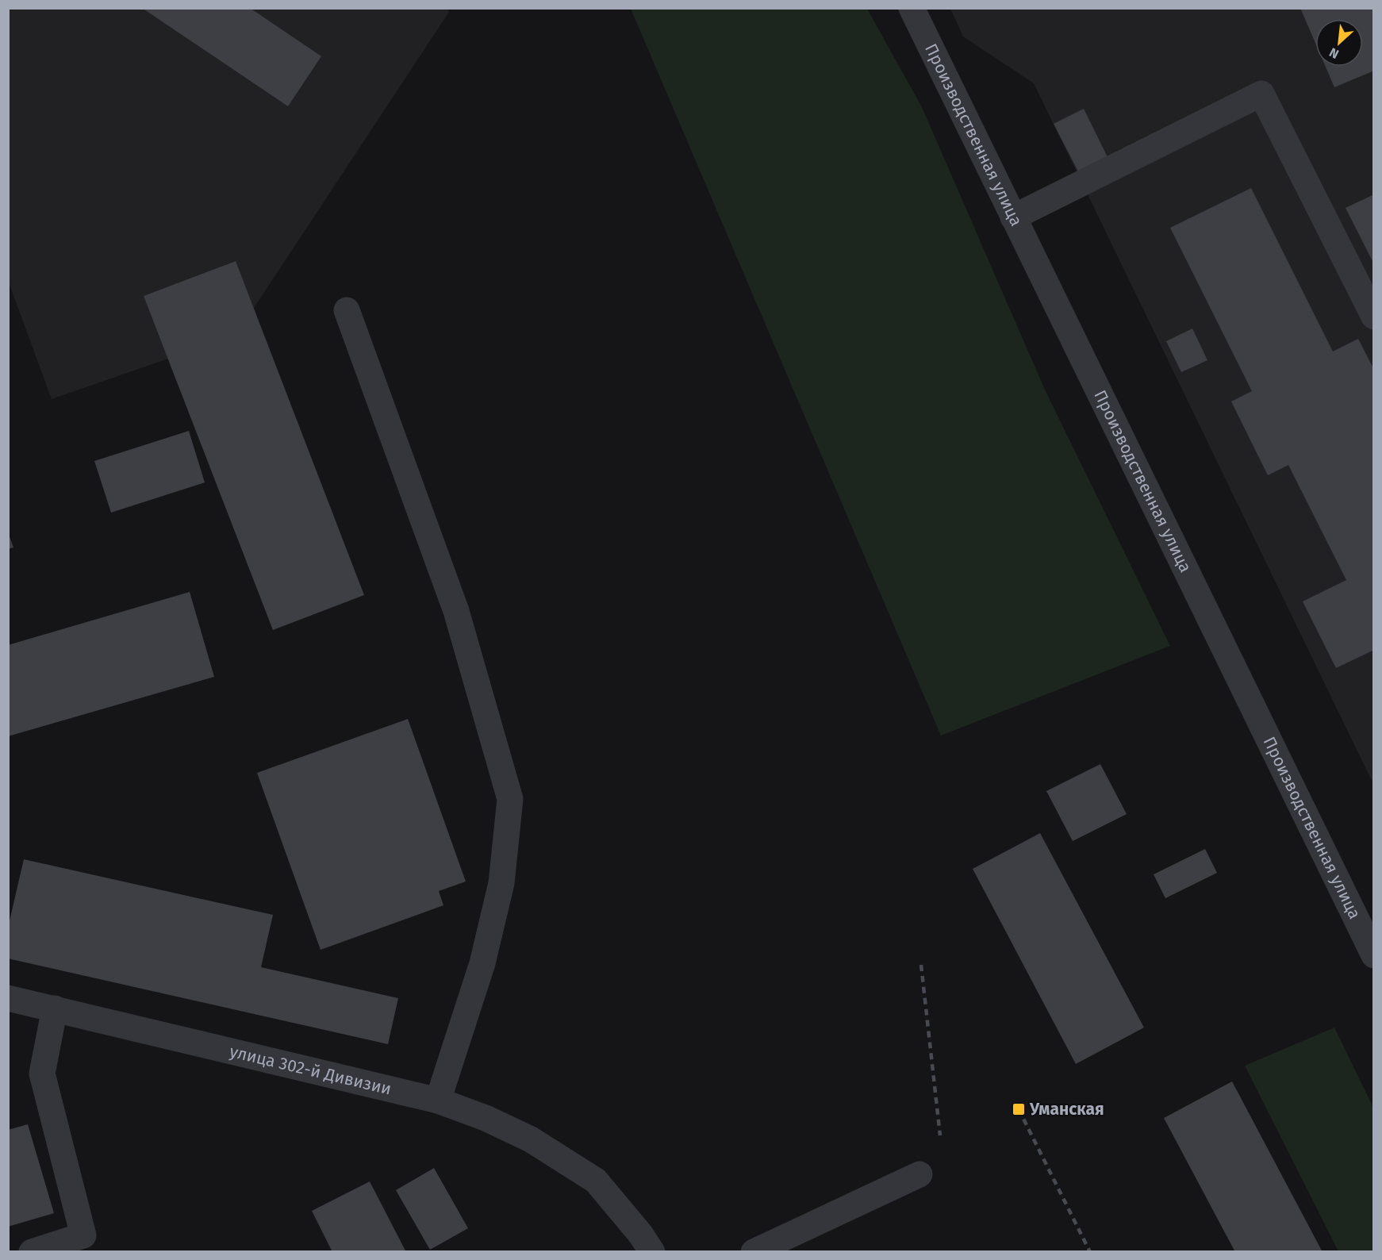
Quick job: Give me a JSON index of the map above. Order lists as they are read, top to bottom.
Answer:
{
  "streets": {
    "street": ["Производственная улица", "улица 302-й Дивизии"]
  },
  "places": {
    "transit": ["Уманская"]
  },
  "north": "bottom left"
}
